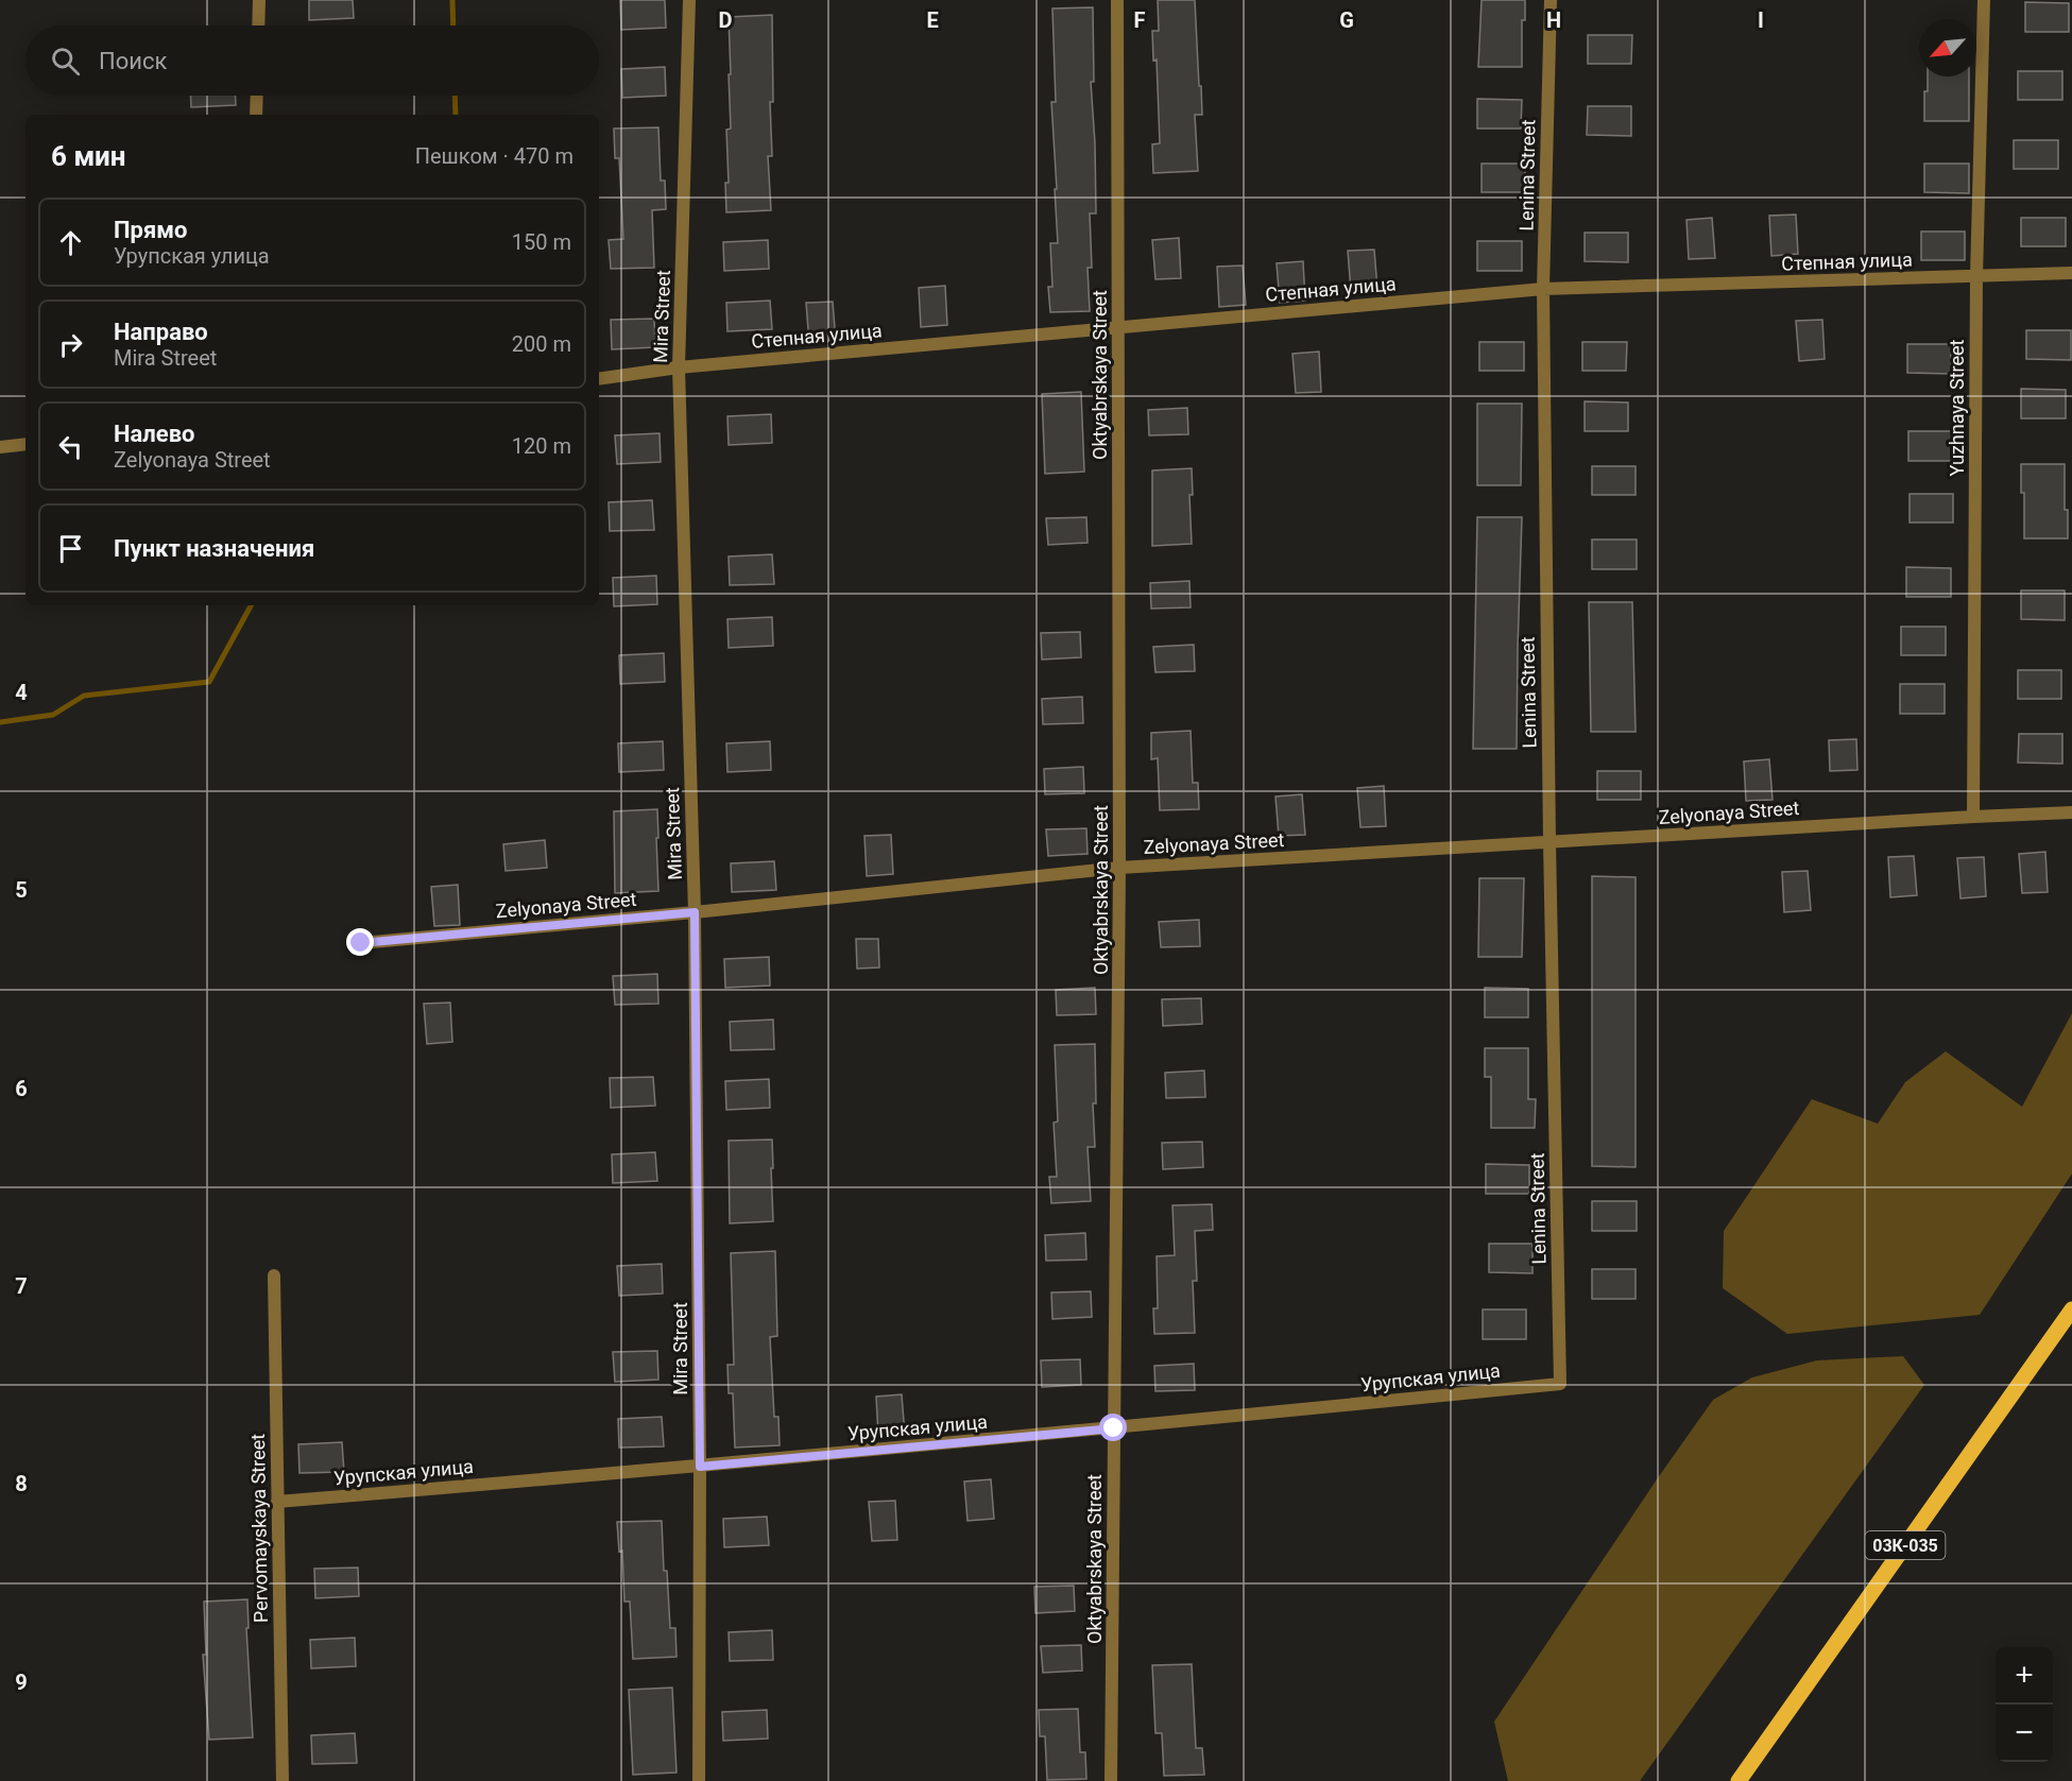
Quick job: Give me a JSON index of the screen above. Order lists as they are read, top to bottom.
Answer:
{
  "streets": {
    "main road": ["03К-035"],
    "street": [
      "Lenina Street",
      "Степная улица",
      "Mira Street",
      "Oktyabrskaya Street",
      "Yuzhnaya Street",
      "Zelyonaya Street",
      "Урупская улица",
      "Pervomayskaya Street"
    ]
  },
  "crossings": [
    ["Lenina Street", "Степная улица"],
    ["Lenina Street", "Zelyonaya Street"],
    ["Lenina Street", "Урупская улица"],
    ["Степная улица", "Mira Street"],
    ["Степная улица", "Oktyabrskaya Street"],
    ["Степная улица", "Yuzhnaya Street"],
    ["Mira Street", "Zelyonaya Street"],
    ["Mira Street", "Урупская улица"],
    ["Oktyabrskaya Street", "Zelyonaya Street"],
    ["Oktyabrskaya Street", "Урупская улица"],
    ["Yuzhnaya Street", "Zelyonaya Street"],
    ["Урупская улица", "Pervomayskaya Street"]
  ],
  "north": "bottom left",
  "page": {
    "search": "Поиск",
    "heading": ["6 мин", "Пешком · 470 m"],
    "list": [
      ["Прямо", "Урупская улица", "150 m"],
      ["Направо", "Mira Street", "200 m"],
      ["Налево", "Zelyonaya Street", "120 m"],
      "Пункт назначения"
    ],
    "map_buttons": ["+", "−"]
  },
  "grid": {
    "columns": [
      "D",
      "E",
      "F",
      "G",
      "H",
      "I"
    ],
    "rows": [
      "4",
      "5",
      "6",
      "7",
      "8",
      "9"
    ]
  }
}
